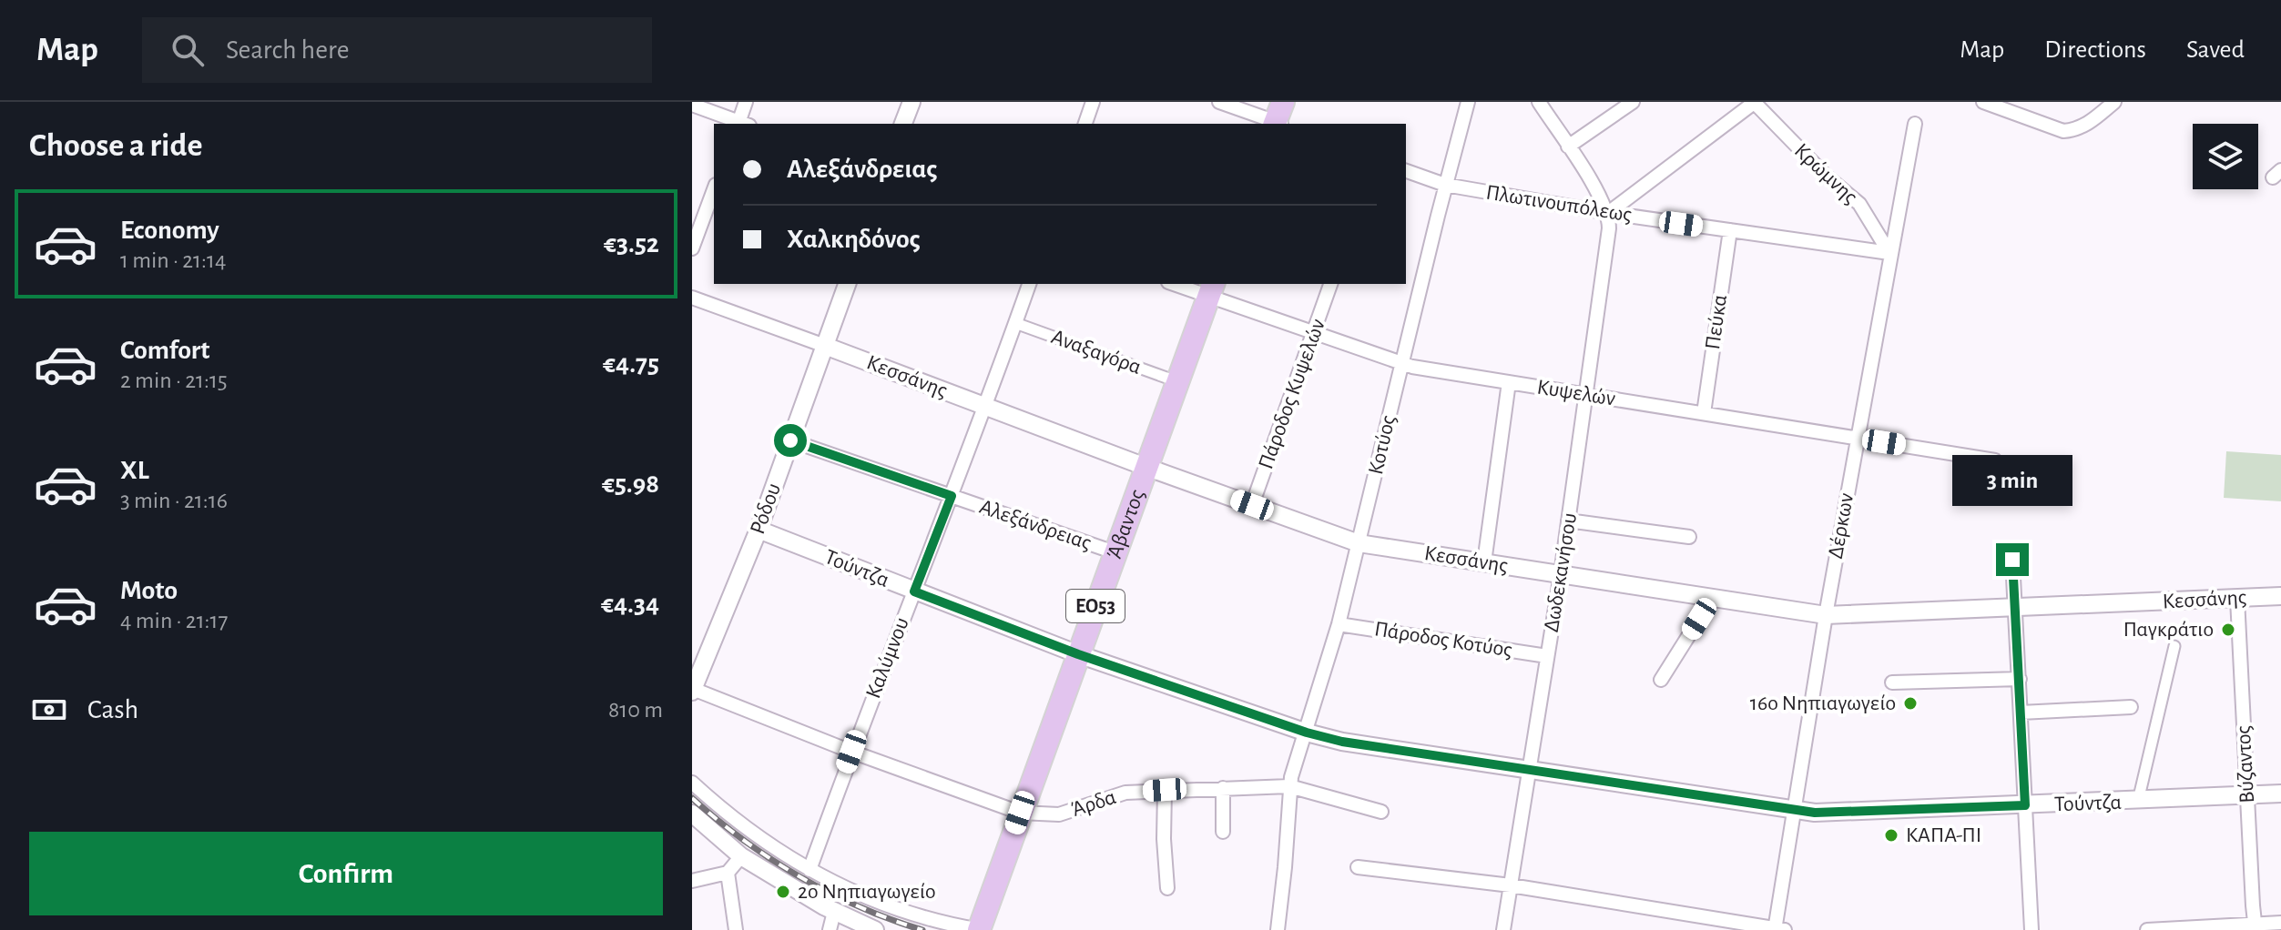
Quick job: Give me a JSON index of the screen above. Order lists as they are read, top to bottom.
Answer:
{
  "streets": {
    "main road": ["Άβαντος", "ΕΟ53"],
    "street": [
      "Κρώμνης",
      "Πλωτινουπόλεως",
      "Πεύκα",
      "Αναξαγόρα",
      "Κεσσάνης",
      "Κυψελών",
      "Πάροδος Κυψελών",
      "Κοτύος",
      "Ρόδου",
      "Αλεξάνδρειας",
      "Δέρκων",
      "Τούντζα",
      "Δωδεκανήσου",
      "Πάροδος Κοτύος",
      "Καλύμνου",
      "Βύζαντος",
      "Άρδα"
    ]
  },
  "crossings": [
    ["Κρώμνης", "Πλωτινουπόλεως"],
    ["Κρώμνης", "Δέρκων"],
    ["Πλωτινουπόλεως", "Πεύκα"],
    ["Πλωτινουπόλεως", "Κοτύος"],
    ["Πλωτινουπόλεως", "Δέρκων"],
    ["Πλωτινουπόλεως", "Δωδεκανήσου"],
    ["Πεύκα", "Κυψελών"],
    ["Αναξαγόρα", "Άβαντος"],
    ["Αναξαγόρα", "Καλύμνου"],
    ["Κεσσάνης", "Πάροδος Κυψελών"],
    ["Κεσσάνης", "Κοτύος"],
    ["Κεσσάνης", "Ρόδου"],
    ["Κεσσάνης", "Άβαντος"],
    ["Κεσσάνης", "Δέρκων"],
    ["Κεσσάνης", "Δωδεκανήσου"],
    ["Κεσσάνης", "Καλύμνου"],
    ["Κεσσάνης", "Βύζαντος"],
    ["Κυψελών", "Πάροδος Κυψελών"],
    ["Κυψελών", "Κοτύος"],
    ["Κυψελών", "Άβαντος"],
    ["Κυψελών", "Δέρκων"],
    ["Κυψελών", "Δωδεκανήσου"],
    ["Κοτύος", "Τούντζα"],
    ["Κοτύος", "Πάροδος Κοτύος"],
    ["Κοτύος", "Άρδα"],
    ["Ρόδου", "Αλεξάνδρειας"],
    ["Ρόδου", "Τούντζα"],
    ["Ρόδου", "Άρδα"],
    ["Άβαντος", "Αλεξάνδρειας"],
    ["Άβαντος", "Τούντζα"],
    ["Άβαντος", "Άρδα"],
    ["Αλεξάνδρειας", "Καλύμνου"],
    ["Δέρκων", "Τούντζα"],
    ["Τούντζα", "Δωδεκανήσου"],
    ["Τούντζα", "Καλύμνου"],
    ["Τούντζα", "Βύζαντος"],
    ["Δωδεκανήσου", "Πάροδος Κοτύος"],
    ["Καλύμνου", "Άρδα"]
  ],
  "places": [
    "Παγκράτιο",
    "16ο Νηπιαγωγείο",
    "ΚΑΠΑ-ΠΙ",
    "2ο Νηπιαγωγείο"
  ],
  "page": {
    "header": "Map",
    "search": "Search here",
    "nav": ["Map", "Directions", "Saved"],
    "heading": "Choose a ride",
    "banner": ["Αλεξάνδρειας", "Χαλκηδόνος"],
    "list": [
      {
        "name": "Economy",
        "note": "1 min · 21:14",
        "value": "€3.52"
      },
      {
        "name": "Comfort",
        "note": "2 min · 21:15",
        "value": "€4.75"
      },
      {
        "name": "XL",
        "note": "3 min · 21:16",
        "value": "€5.98"
      },
      {
        "name": "Moto",
        "note": "4 min · 21:17",
        "value": "€4.34"
      }
    ],
    "bubble": "3 min",
    "pay": ["Cash", "810 m"],
    "buttons": "Confirm"
  }
}
